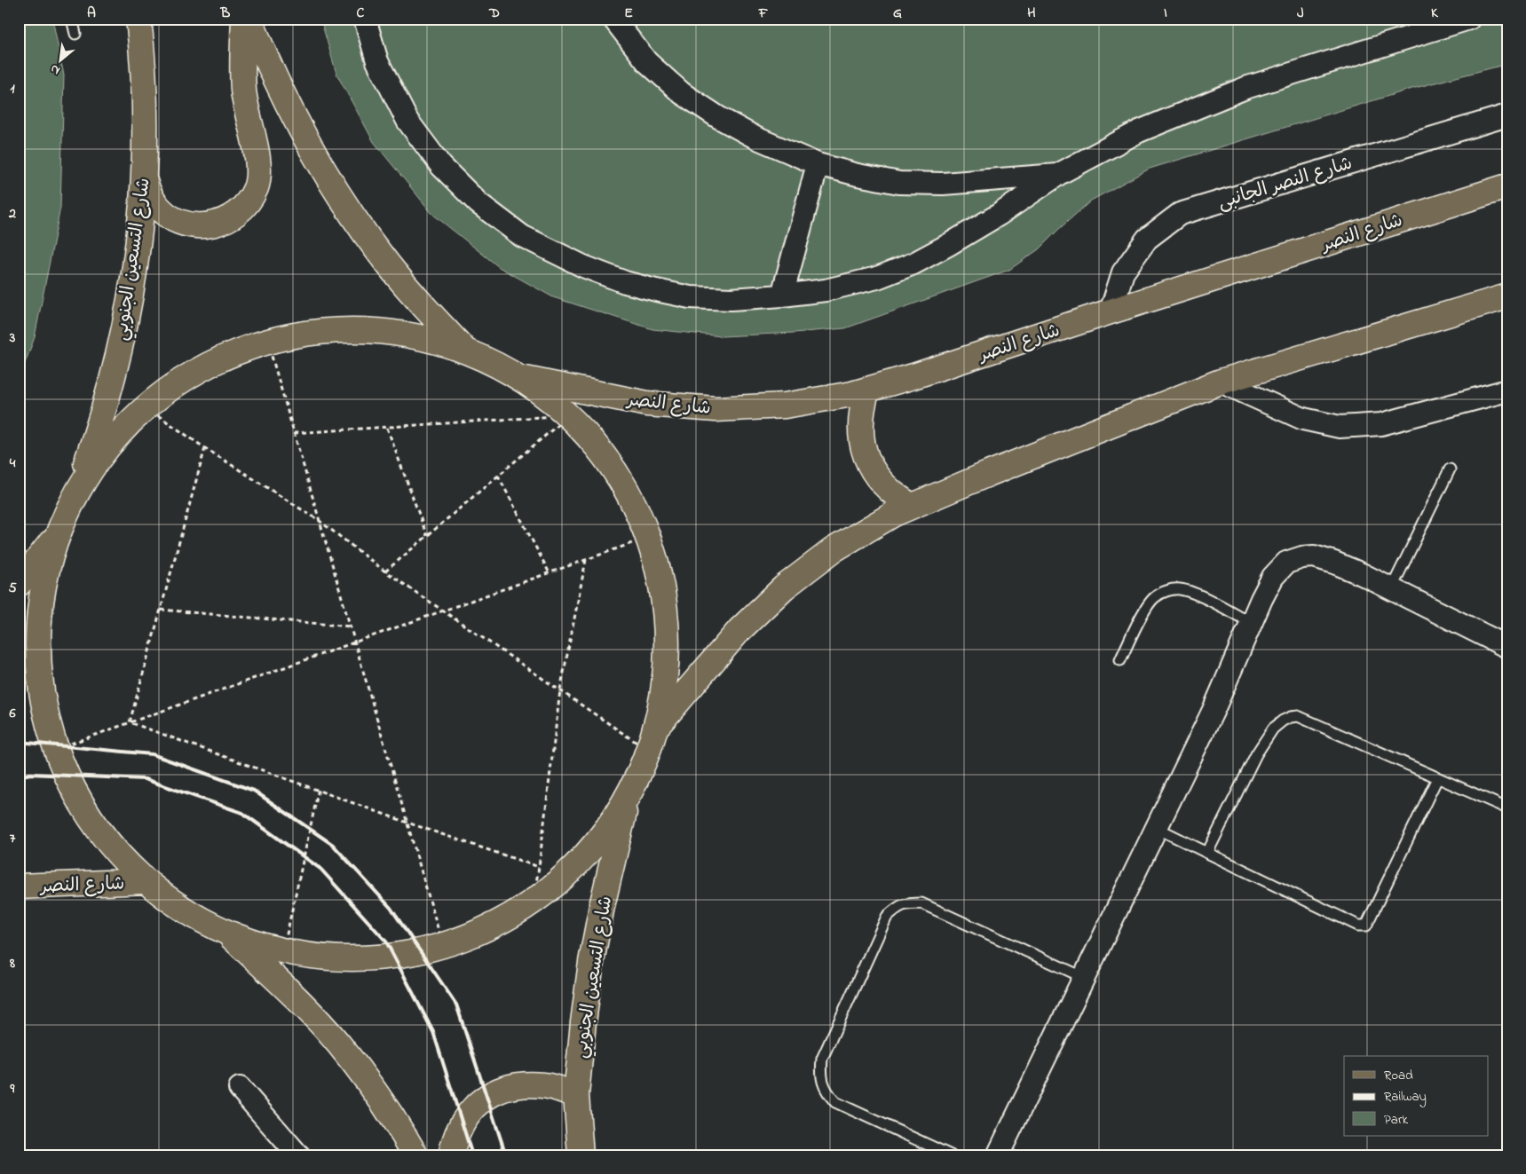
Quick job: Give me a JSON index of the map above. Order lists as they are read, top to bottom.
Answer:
{
  "streets": {
    "main road": ["شارع النصر", "شارع التسعين الجنوبي"],
    "street": ["شارع النصر الجانبى"]
  },
  "crossings": [
    ["شارع النصر الجانبى", "شارع النصر"]
  ],
  "legend": ["Road", "Railway", "Park"],
  "north": "bottom left",
  "grid": {
    "columns": [
      "A",
      "B",
      "C",
      "D",
      "E",
      "F",
      "G",
      "H",
      "I",
      "J",
      "K"
    ],
    "rows": [
      "1",
      "2",
      "3",
      "4",
      "5",
      "6",
      "7",
      "8",
      "9"
    ]
  }
}
